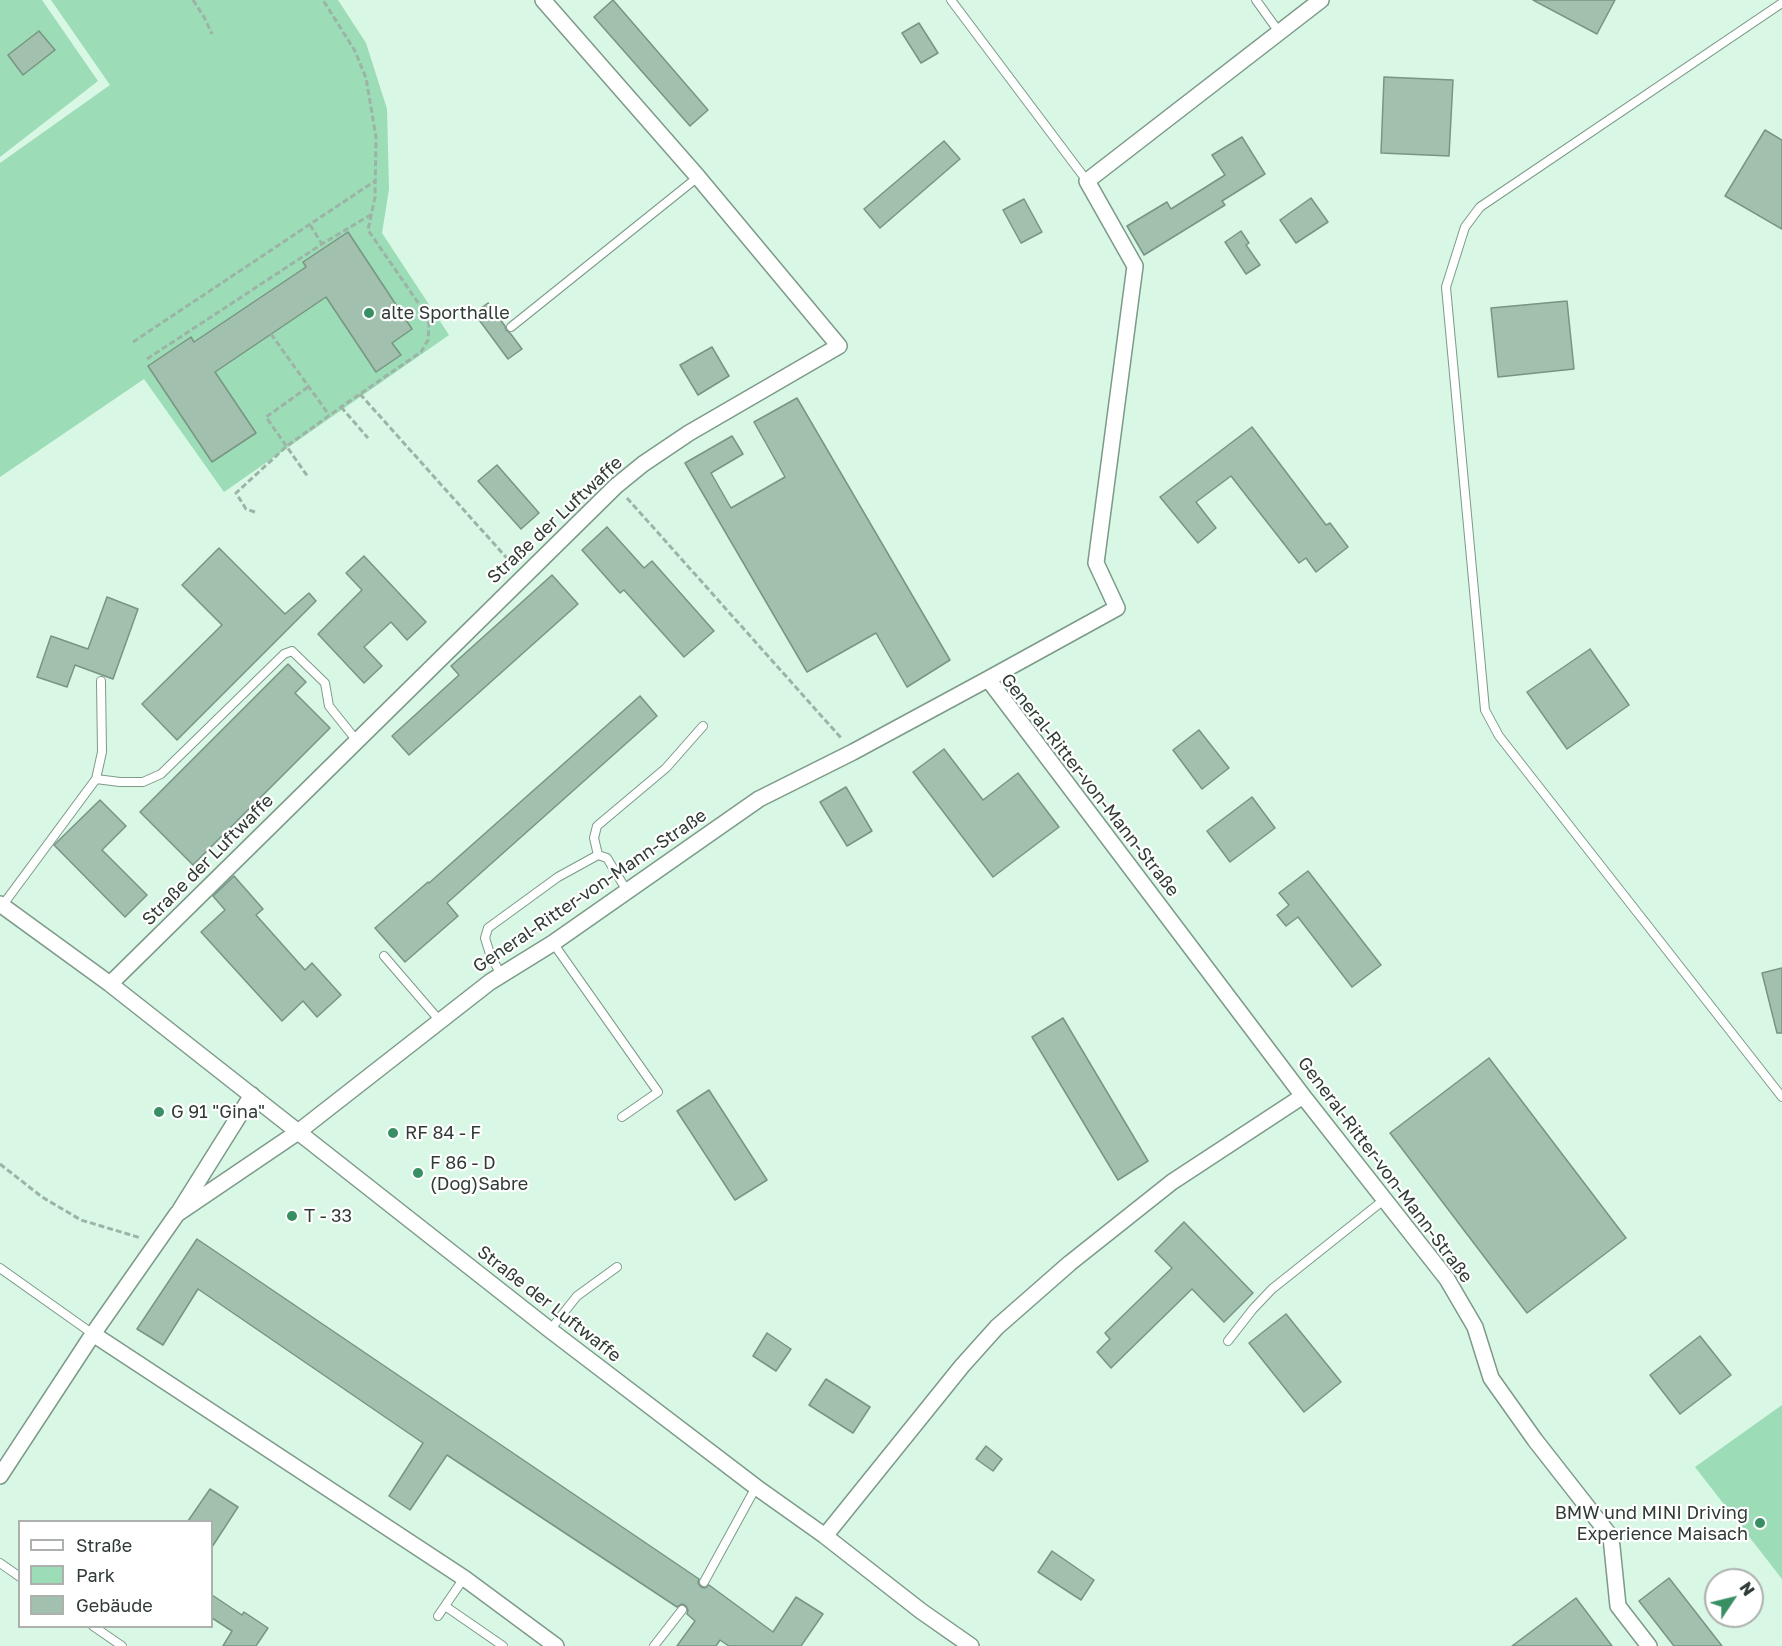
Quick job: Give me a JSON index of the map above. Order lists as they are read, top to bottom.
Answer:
{
  "streets": {
    "street": ["Straße der Luftwaffe", "General-Ritter-von-Mann-Straße"]
  },
  "crossings": [
    ["Straße der Luftwaffe", "General-Ritter-von-Mann-Straße"]
  ],
  "places": [
    "alte Sporthalle",
    "G 91 \"Gina\"",
    "RF 84 - F",
    "F 86 - D (Dog)Sabre",
    "T - 33",
    "BMW und MINI Driving Experience Maisach"
  ],
  "legend": ["Straße", "Park", "Gebäude"],
  "north": "top right"
}
